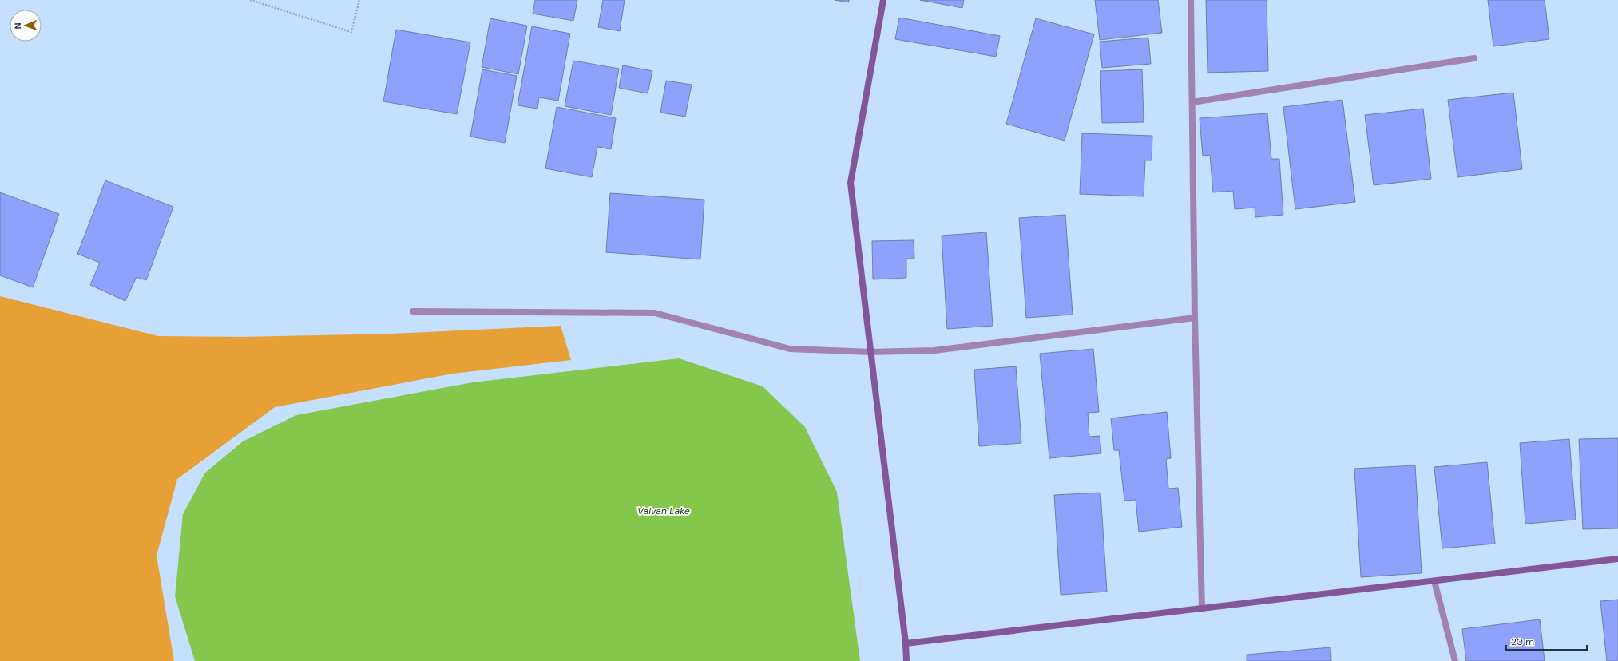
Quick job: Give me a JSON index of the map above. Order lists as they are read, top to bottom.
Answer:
{
  "water": ["Valvan Lake"],
  "scale_bar": "20 m",
  "north": "left"
}
